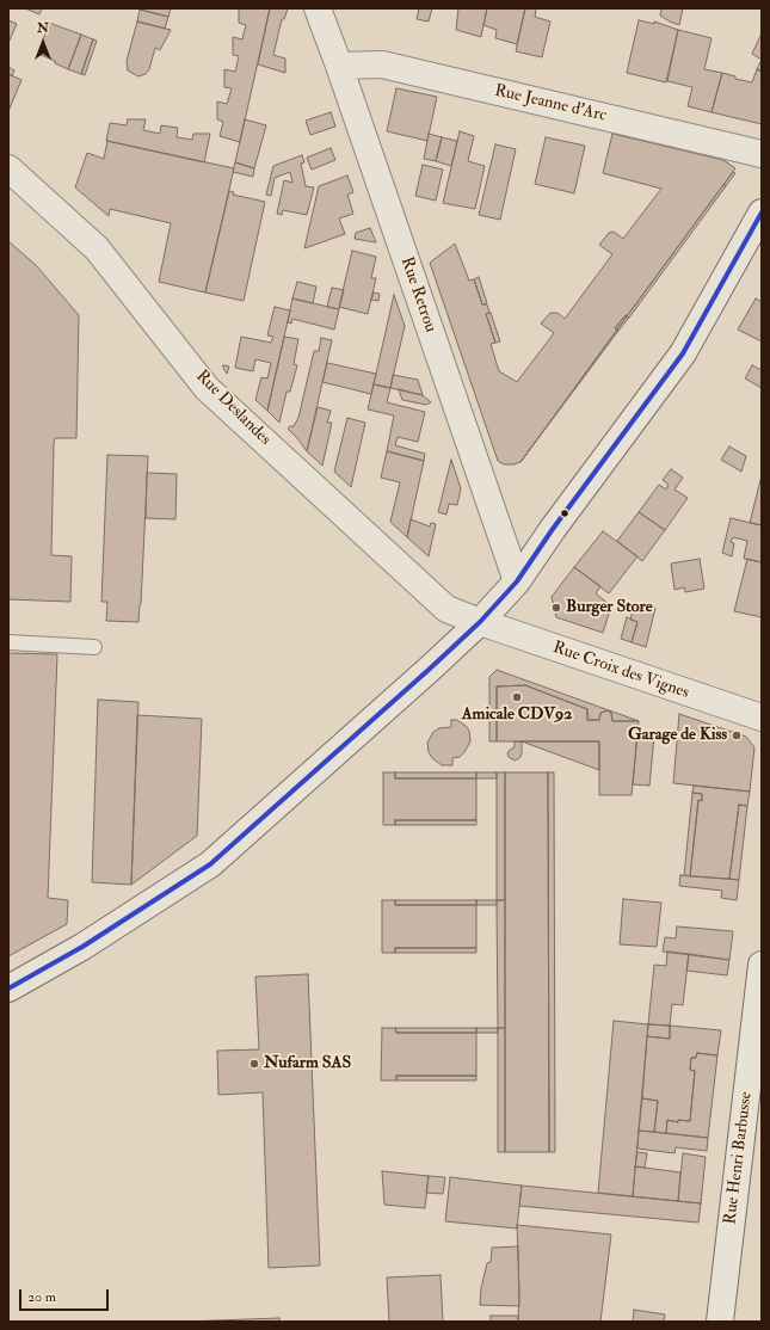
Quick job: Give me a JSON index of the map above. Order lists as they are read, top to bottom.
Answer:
{
  "streets": {
    "street": [
      "Rue Jeanne d'Arc",
      "Rue Retrou",
      "Rue Deslandes",
      "Rue Croix des Vignes",
      "Rue Henri Barbusse"
    ]
  },
  "crossings": [
    ["Rue Jeanne d'Arc", "Rue Retrou"],
    ["Rue Deslandes", "Rue Croix des Vignes"]
  ],
  "places": [
    "Burger Store",
    "Amicale CDV92",
    "Garage de Kiss",
    "Nufarm SAS"
  ],
  "scale_bar": "20 m",
  "north": "top"
}
